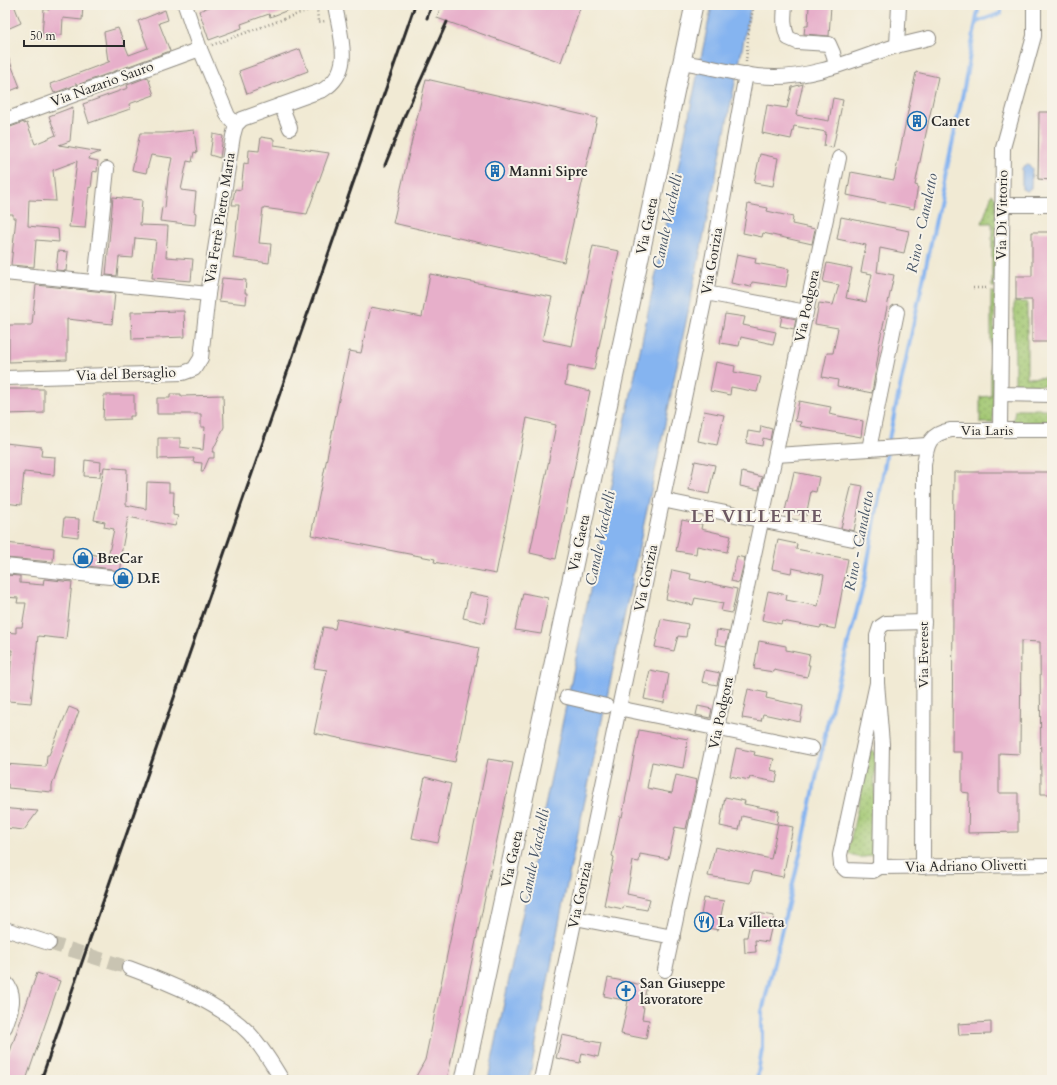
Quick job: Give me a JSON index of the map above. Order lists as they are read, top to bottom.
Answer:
{
  "streets": {
    "main road": ["Via Gaeta"],
    "street": [
      "Via Nazario Sauro",
      "Via Di Vittorio",
      "Via Ferrè Pietro Maria",
      "Via Gorizia",
      "Via Podgora",
      "Via del Bersaglio",
      "Via Laris",
      "Via Everest",
      "Via Adriano Olivetti"
    ]
  },
  "crossings": [
    ["Via Di Vittorio", "Via Laris"],
    ["Via Ferrè Pietro Maria", "Via del Bersaglio"],
    ["Via Laris", "Via Everest"],
    ["Via Everest", "Via Adriano Olivetti"]
  ],
  "districts": ["LE VILLETTE"],
  "water": ["Canale Vacchelli", "Rino - Canaletto"],
  "places": {
    "building": ["Canet", "Manni Sipre"],
    "shop": ["BreCar", "D.F."],
    "restaurant": ["La Villetta"],
    "church": ["San Giuseppe lavoratore"]
  },
  "scale_bar": "50 m"
}
